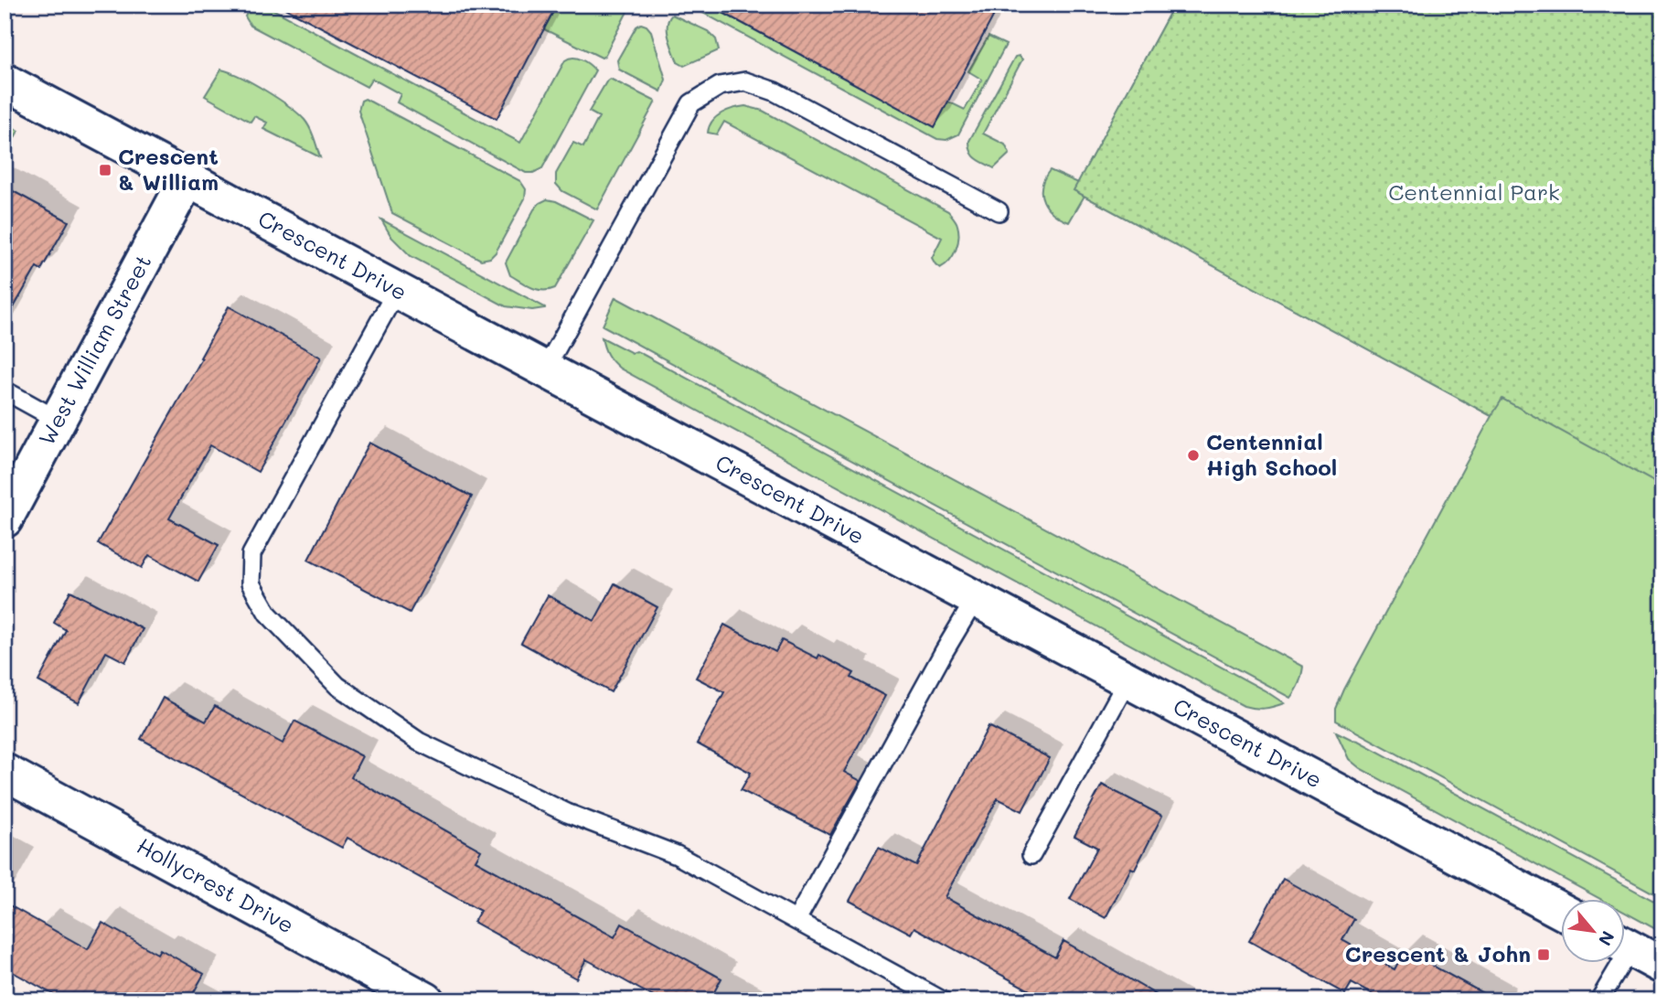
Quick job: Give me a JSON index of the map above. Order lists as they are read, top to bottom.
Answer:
{
  "streets": {
    "street": ["Crescent Drive", "West William Street", "Hollycrest Drive"]
  },
  "crossings": [
    ["Crescent Drive", "West William Street"]
  ],
  "parks": ["Centennial Park"],
  "places": {
    "transit": ["Crescent & William", "Crescent & John"],
    "other": ["Centennial High School"]
  },
  "north": "bottom right"
}
